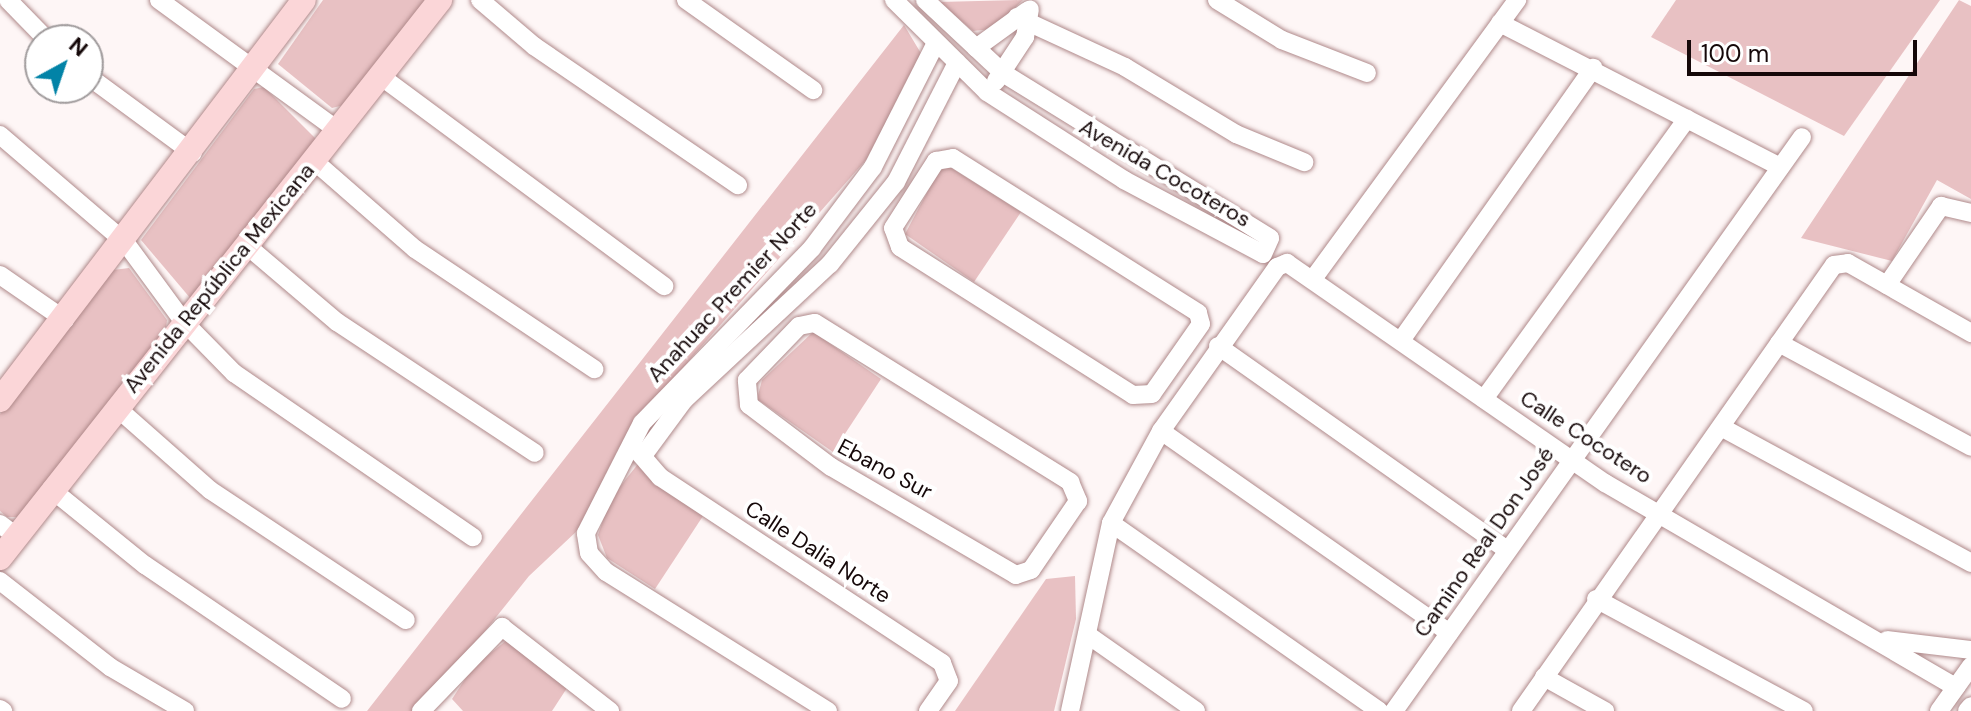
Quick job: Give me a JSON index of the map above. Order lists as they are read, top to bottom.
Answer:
{
  "streets": {
    "main road": ["Avenida República Mexicana"],
    "street": [
      "Avenida Cocoteros",
      "Anahuac Premier Norte",
      "Calle Cocotero",
      "Ebano Sur",
      "Camino Real Don José",
      "Calle Dalia Norte"
    ]
  },
  "crossings": [
    ["Avenida Cocoteros", "Anahuac Premier Norte"],
    ["Anahuac Premier Norte", "Calle Dalia Norte"],
    ["Calle Cocotero", "Camino Real Don José"]
  ],
  "scale_bar": "100 m",
  "north": "top right"
}
